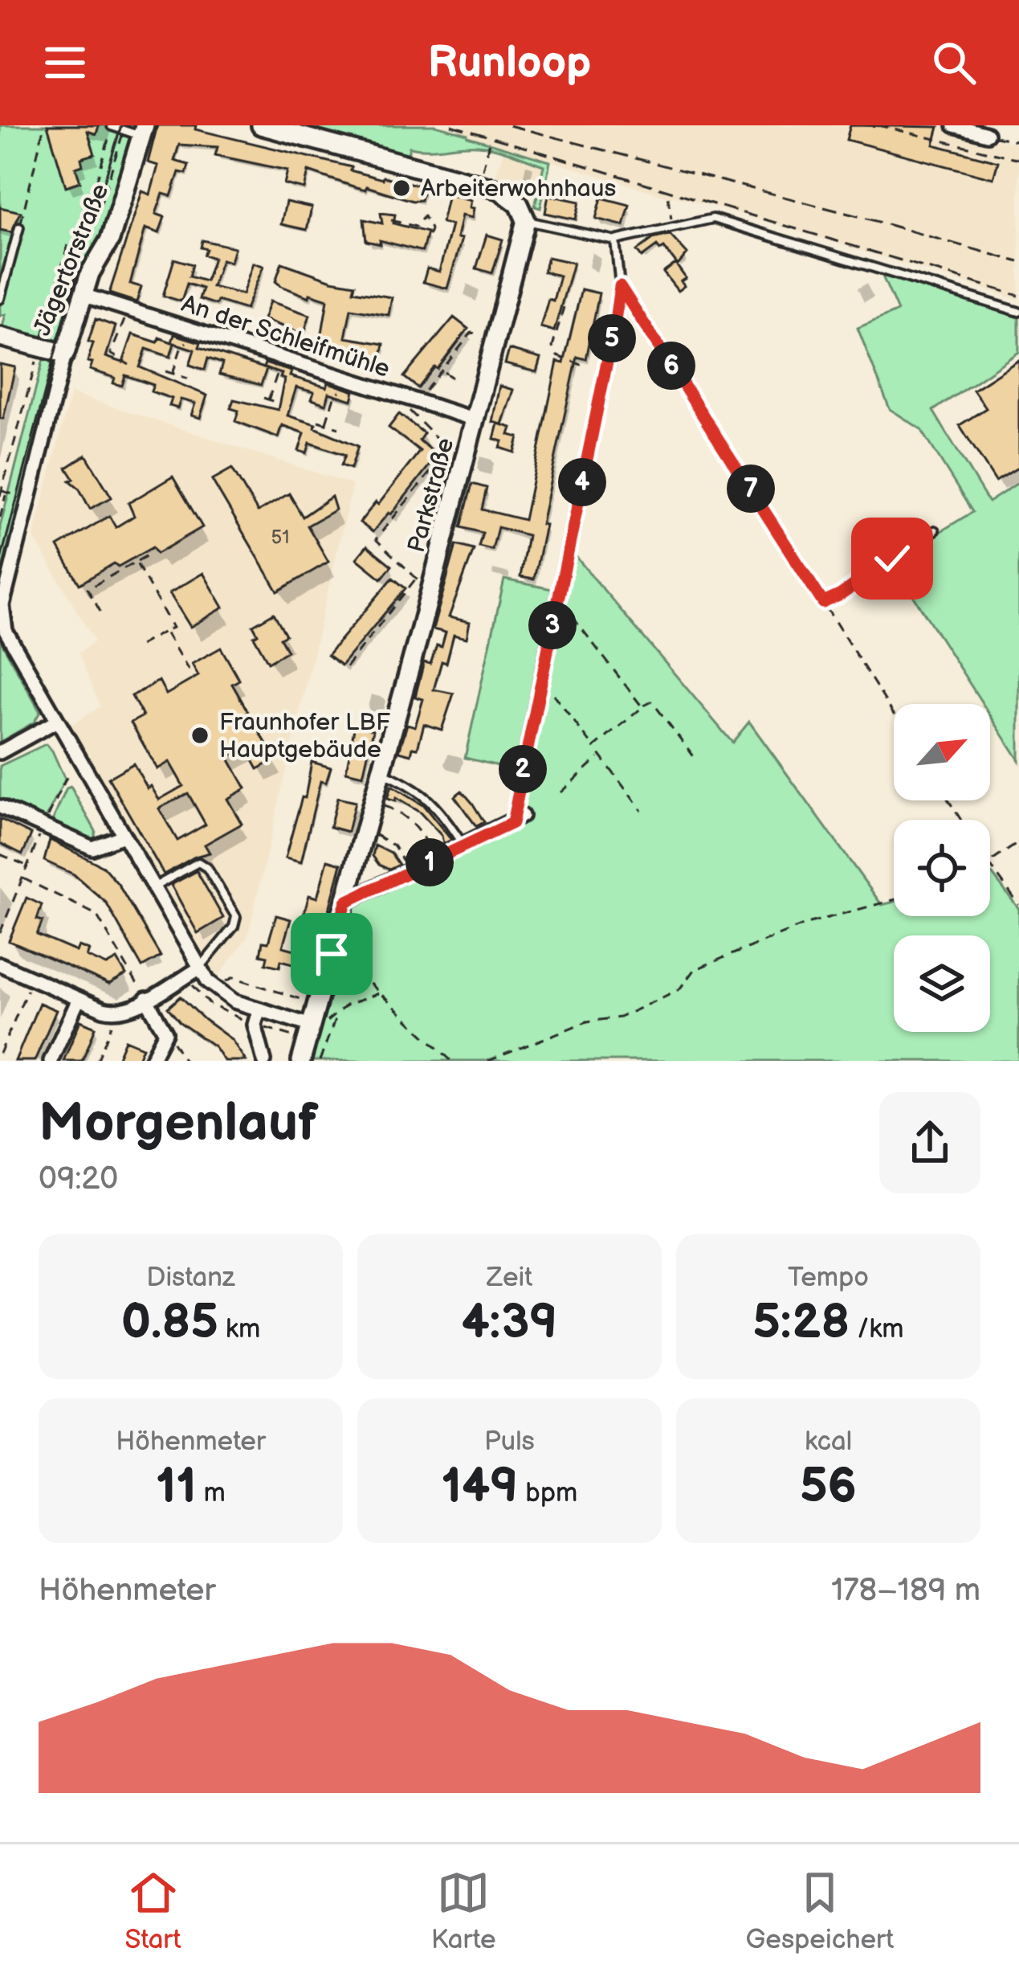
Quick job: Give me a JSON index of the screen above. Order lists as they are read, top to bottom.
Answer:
{
  "streets": {
    "street": ["Jägertorstraße", "An der Schleifmühle", "Parkstraße"]
  },
  "crossings": [
    ["Jägertorstraße", "An der Schleifmühle"],
    ["An der Schleifmühle", "Parkstraße"]
  ],
  "places": ["Arbeiterwohnhaus", "Fraunhofer LBF Hauptgebäude"],
  "house_numbers": ["51"],
  "north": "top right",
  "page": {
    "header": "Runloop",
    "pins": [
      "5",
      "6",
      "4",
      "7",
      "3",
      "2",
      "1"
    ],
    "heading": ["Morgenlauf", "09:20"],
    "stats": [
      ["Distanz", "0.85 km"],
      ["Zeit", "4:39"],
      ["Tempo", "5:28 /km"],
      ["Höhenmeter", "11 m"],
      ["Puls", "149 bpm"],
      ["kcal", "56"]
    ],
    "chart": ["Höhenmeter", "178–189 m"],
    "tabs": ["Start", "Karte", "Gespeichert"]
  }
}
